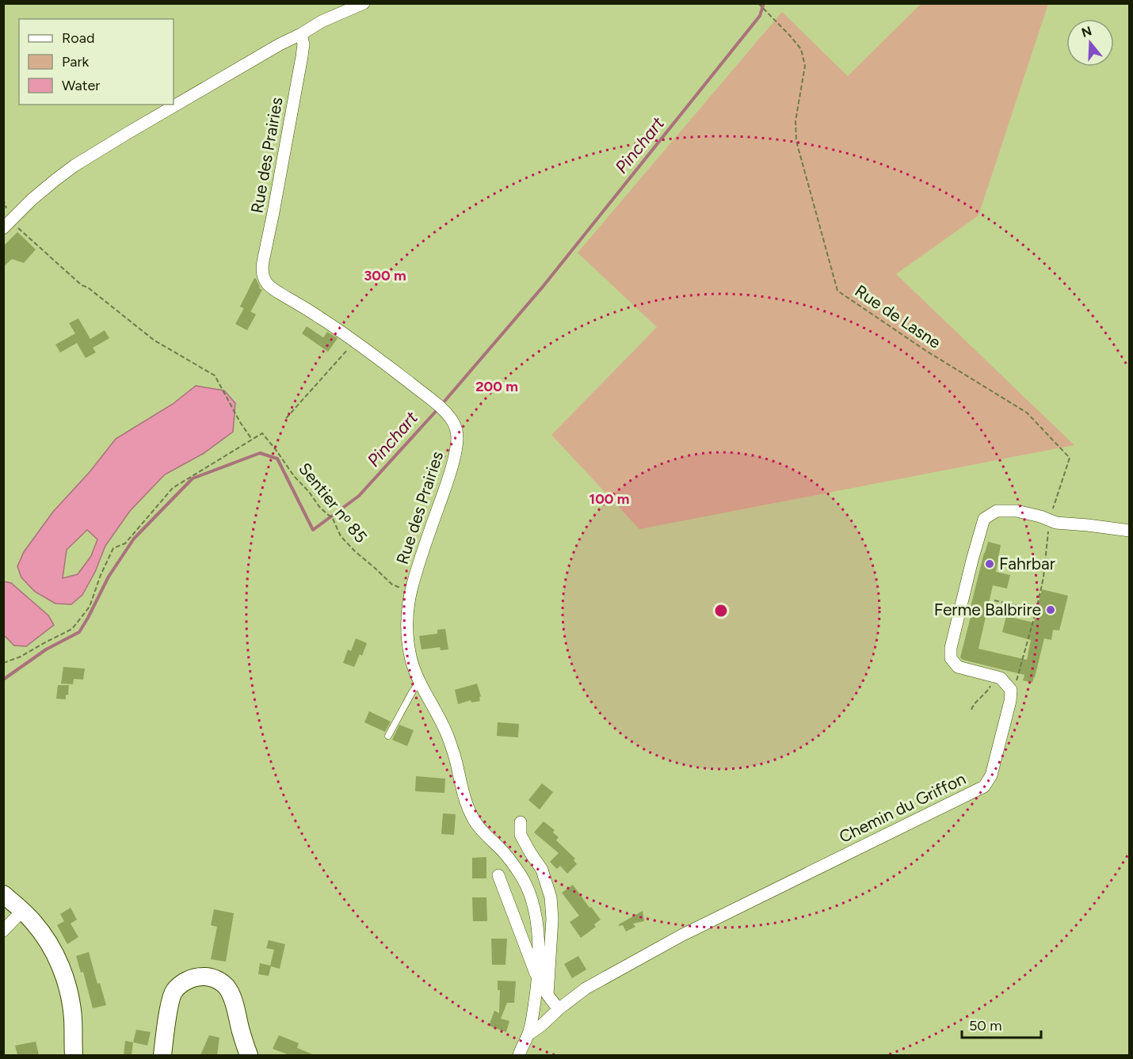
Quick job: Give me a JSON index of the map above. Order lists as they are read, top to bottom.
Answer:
{
  "streets": {
    "street": ["Rue des Prairies", "Chemin du Griffon"],
    "path": ["Rue de Lasne", "Sentier nᵒ 85"]
  },
  "crossings": [
    ["Rue des Prairies", "Sentier nᵒ 85"],
    ["Rue des Prairies", "Chemin du Griffon"]
  ],
  "water": ["Pinchart"],
  "places": ["Fahrbar", "Ferme Balbrire"],
  "legend": ["Road", "Park", "Water"],
  "scale_bar": "50 m",
  "north": "top",
  "rings": ["300 m", "200 m", "100 m"]
}
